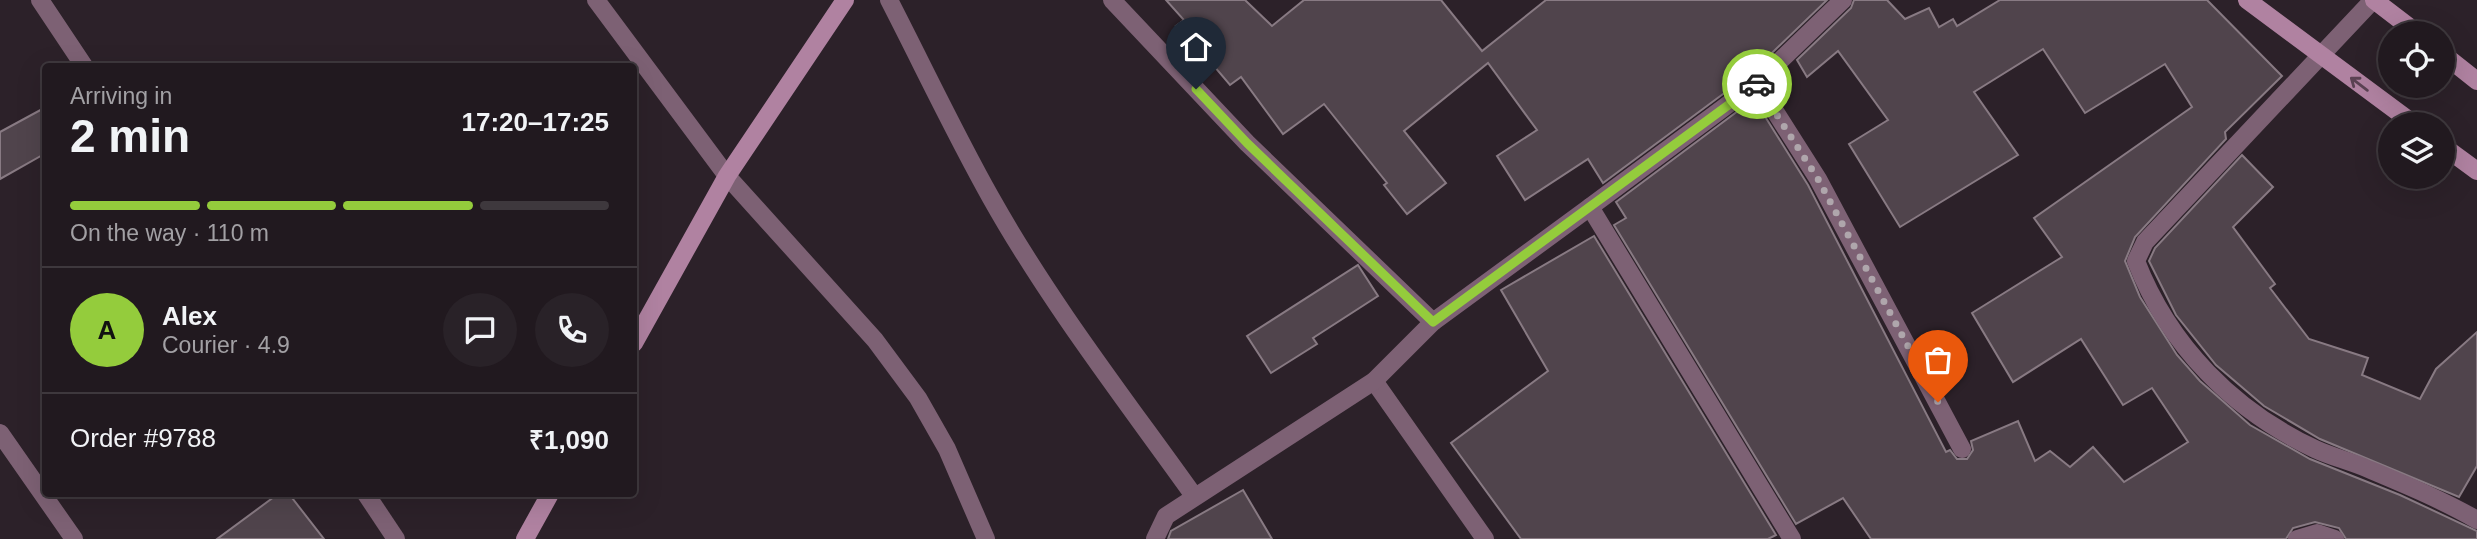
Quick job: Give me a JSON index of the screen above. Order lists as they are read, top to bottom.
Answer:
{
  "page": {
    "heading": ["2 min", "Arriving in", "17:20–17:25"],
    "panel": [
      "Alex",
      "Courier · 4.9",
      "Order #9788",
      "₹1,090"
    ],
    "bar": "On the way · 110 m",
    "round": "A"
  }
}
